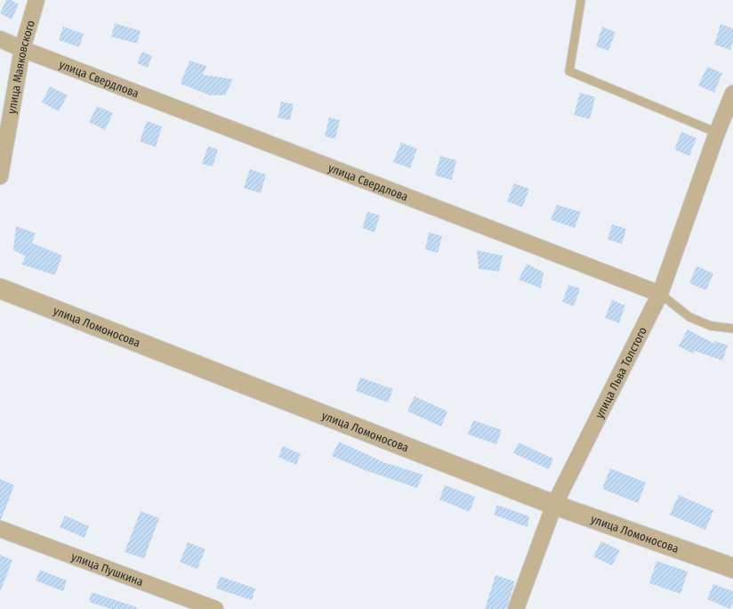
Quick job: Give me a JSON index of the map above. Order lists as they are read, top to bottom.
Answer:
{
  "streets": {
    "street": [
      "улица Маяковского",
      "улица Свердлова",
      "улица Ломоносова",
      "улица Льва Толстого",
      "улица Пушкина"
    ]
  },
  "crossings": [
    ["улица Маяковского", "улица Свердлова"],
    ["улица Свердлова", "улица Льва Толстого"],
    ["улица Ломоносова", "улица Льва Толстого"]
  ]
}
